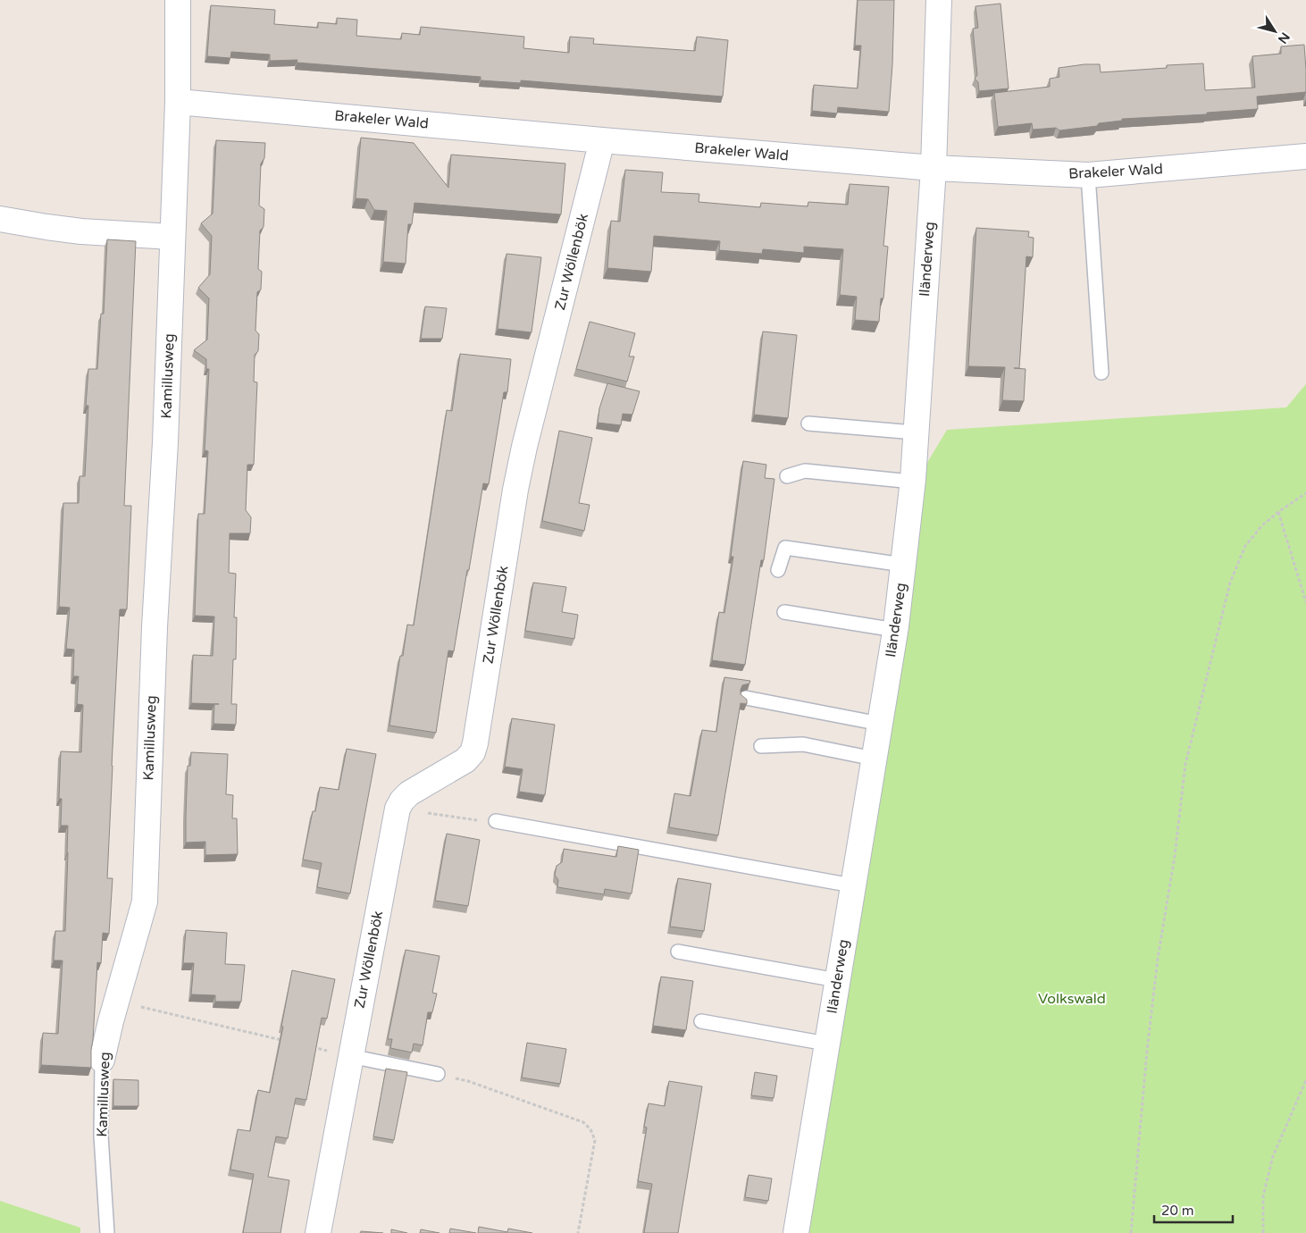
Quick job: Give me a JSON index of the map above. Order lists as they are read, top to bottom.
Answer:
{
  "streets": {
    "street": [
      "Brakeler Wald",
      "Iländerweg",
      "Zur Wöllenbök",
      "Kamillusweg"
    ]
  },
  "crossings": [
    ["Brakeler Wald", "Iländerweg"],
    ["Brakeler Wald", "Zur Wöllenbök"],
    ["Brakeler Wald", "Kamillusweg"]
  ],
  "parks": ["Volkswald"],
  "scale_bar": "20 m",
  "north": "bottom right"
}
